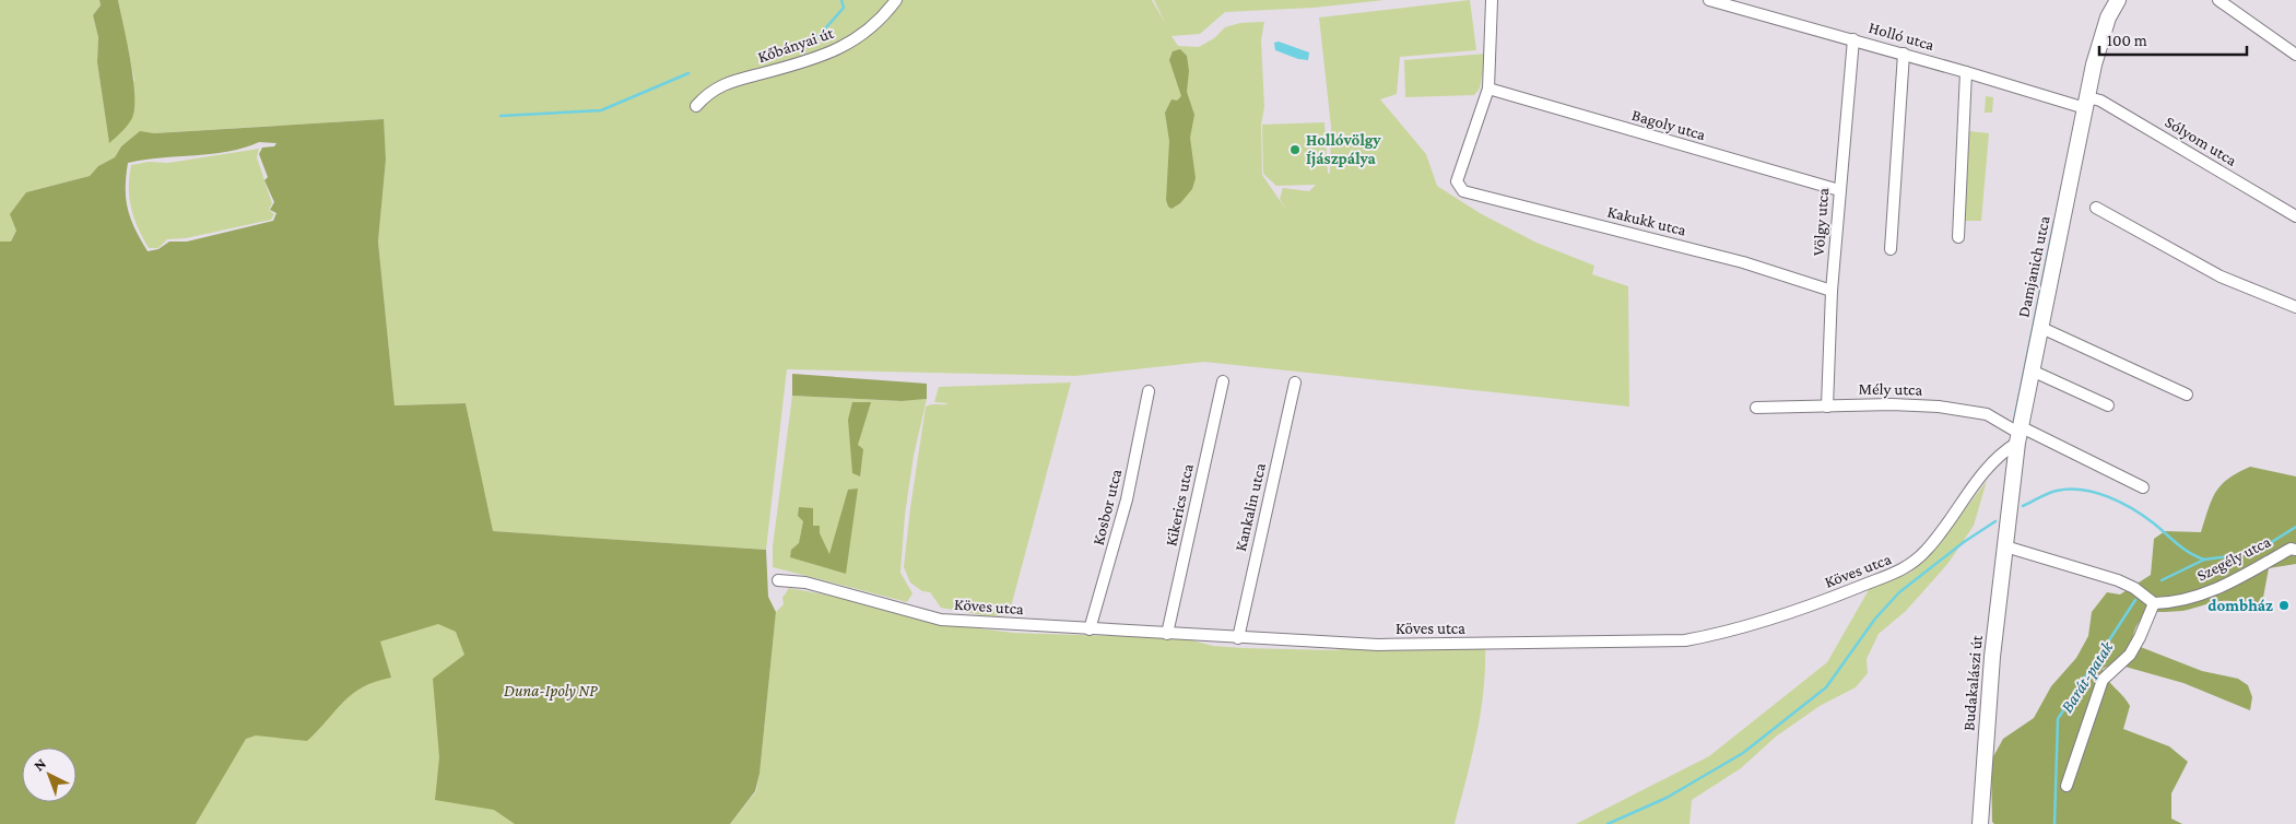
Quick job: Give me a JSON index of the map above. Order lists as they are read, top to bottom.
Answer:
{
  "streets": {
    "main road": ["Damjanich utca", "Budakalászi út"],
    "street": [
      "Holló utca",
      "Kőbányai út",
      "Bagoly utca",
      "Sólyom utca",
      "Kakukk utca",
      "Völgy utca",
      "Mély utca",
      "Kikerics utca",
      "Kosbor utca",
      "Kankalin utca",
      "Szegély utca",
      "Köves utca"
    ]
  },
  "crossings": [
    ["Holló utca", "Sólyom utca"],
    ["Holló utca", "Völgy utca"],
    ["Holló utca", "Damjanich utca"],
    ["Bagoly utca", "Kakukk utca"],
    ["Bagoly utca", "Völgy utca"],
    ["Sólyom utca", "Damjanich utca"],
    ["Kakukk utca", "Völgy utca"],
    ["Völgy utca", "Mély utca"],
    ["Damjanich utca", "Mély utca"],
    ["Damjanich utca", "Köves utca"],
    ["Damjanich utca", "Budakalászi út"],
    ["Mély utca", "Köves utca"],
    ["Kikerics utca", "Köves utca"],
    ["Kosbor utca", "Köves utca"],
    ["Kankalin utca", "Köves utca"]
  ],
  "water": ["Barát-patak"],
  "parks": ["Duna-Ipoly NP"],
  "places": ["Hollóvölgy Íjászpálya", "dombház"],
  "scale_bar": "100 m",
  "north": "top left"
}
